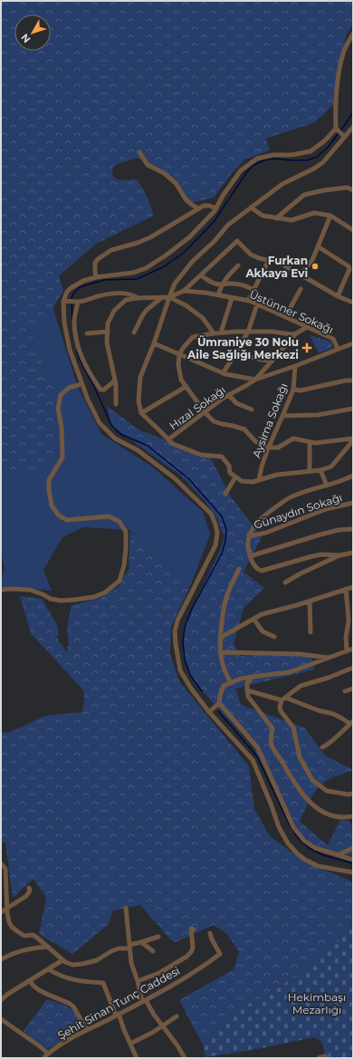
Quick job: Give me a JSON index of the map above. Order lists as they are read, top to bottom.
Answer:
{
  "streets": {
    "street": [
      "Üstünner Sokağı",
      "Hızal Sokağı",
      "Aysima Sokağı",
      "Günaydın Sokağı",
      "Şehit Sinan Tunç Caddesi"
    ]
  },
  "parks": ["Hekimbaşı Mezarlığı"],
  "places": {
    "other": ["Furkan Akkaya Evi"],
    "health": ["Ümraniye 30 Nolu Aile Sağlığı Merkezi"]
  },
  "north": "bottom left"
}
